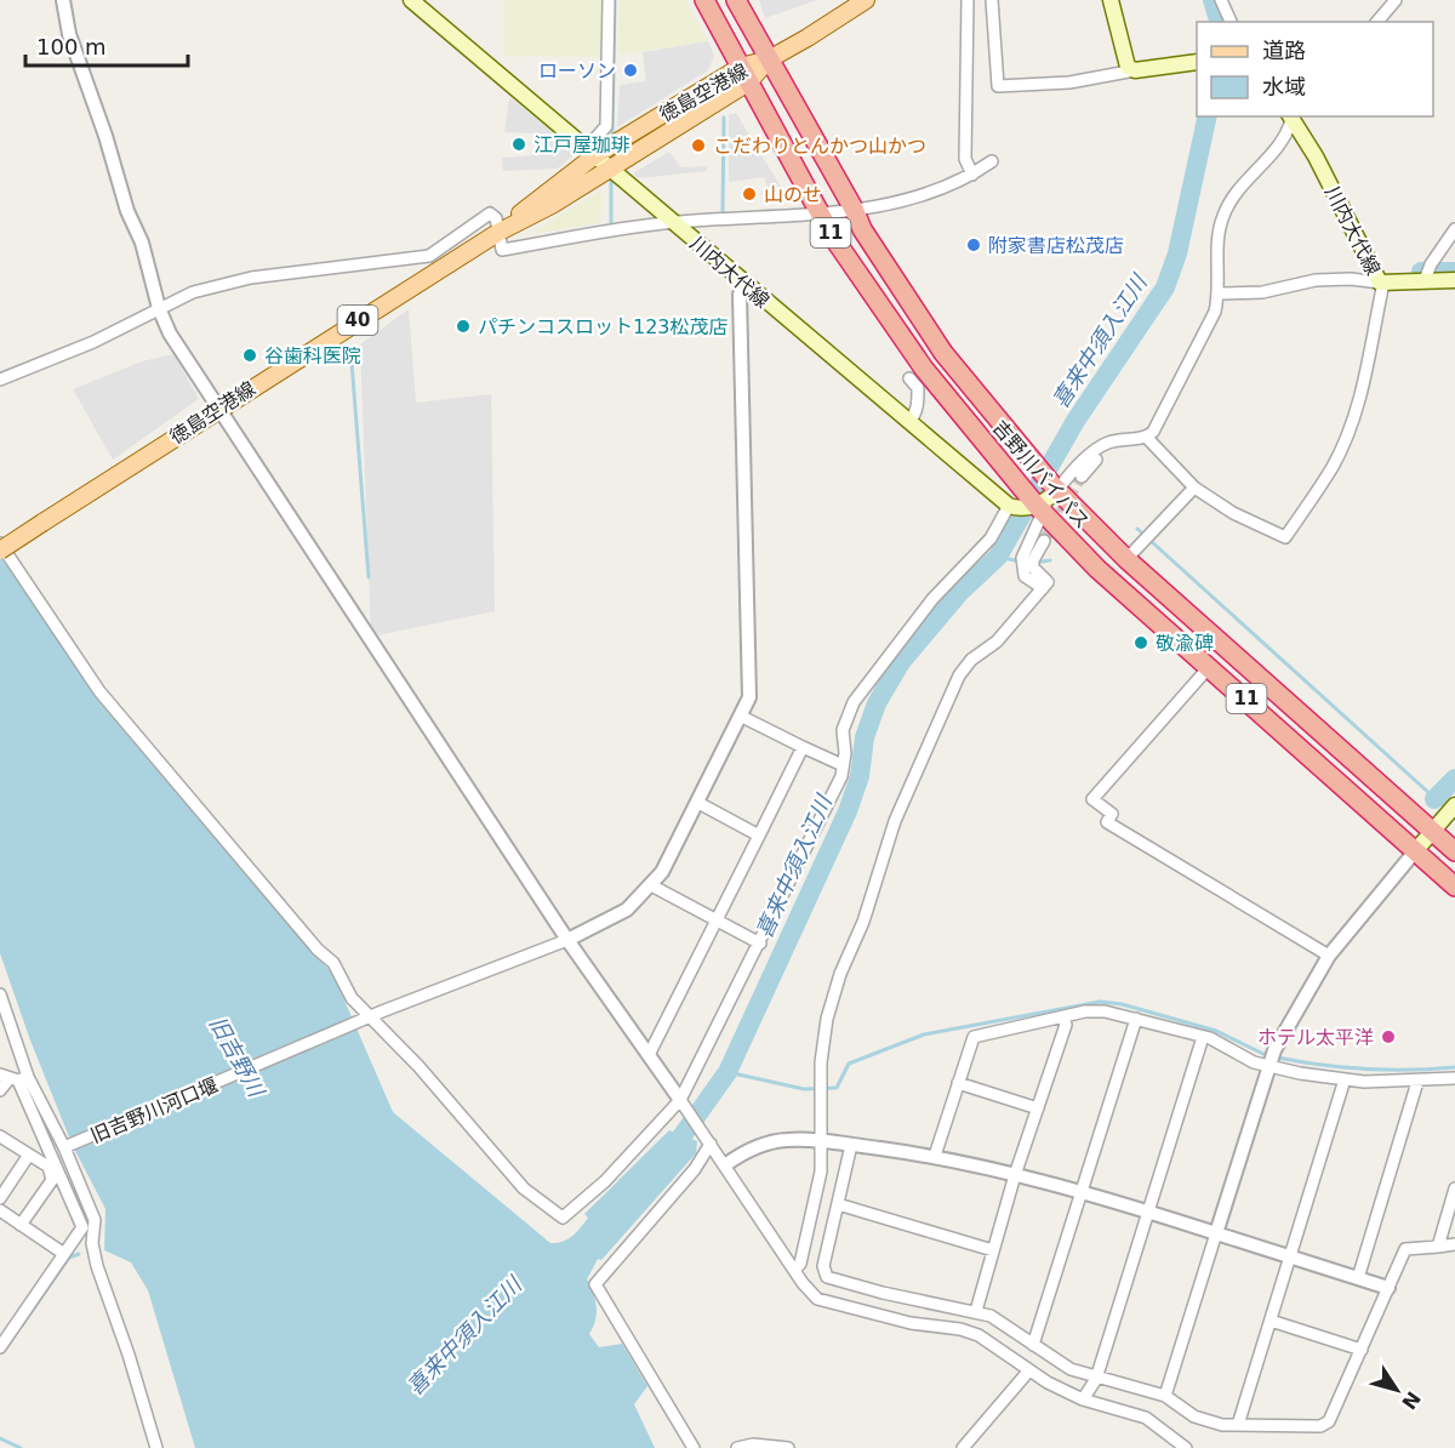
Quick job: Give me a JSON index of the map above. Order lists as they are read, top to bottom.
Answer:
{
  "streets": {
    "highway": ["11", "吉野川バイパス"],
    "main road": ["徳島空港線", "川内大代線", "40"],
    "street": ["旧吉野川河口堰"]
  },
  "crossings": [
    ["徳島空港線", "川内大代線"],
    ["徳島空港線", "吉野川バイパス"]
  ],
  "water": ["喜来中須入江川", "旧吉野川"],
  "places": [
    "ローソン",
    "江戸屋珈琲",
    "こだわりとんかつ山かつ",
    "山のせ",
    "附家書店松茂店",
    "パチンコスロット123松茂店",
    "谷歯科医院",
    "敬渝碑",
    "ホテル太平洋"
  ],
  "legend": ["道路", "水域"],
  "scale_bar": "100 m",
  "north": "bottom right"
}
